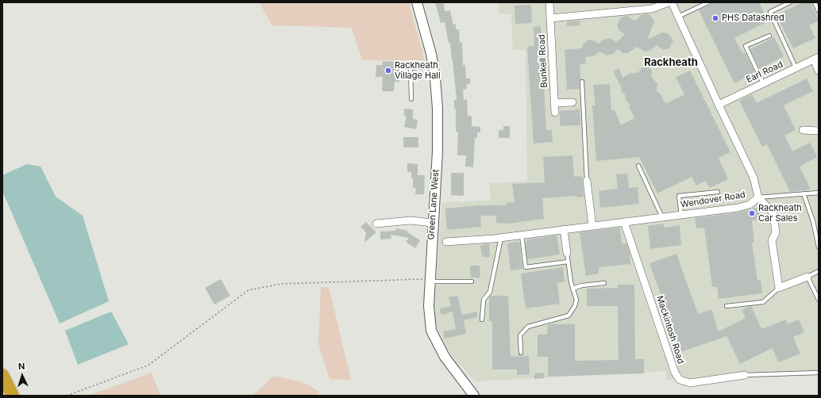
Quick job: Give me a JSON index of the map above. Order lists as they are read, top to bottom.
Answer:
{
  "streets": {
    "street": [
      "Bunkell Road",
      "Earl Road",
      "Wendover Road",
      "Green Lane West",
      "Mackintosh Road"
    ]
  },
  "crossings": [
    ["Earl Road", "Wendover Road"],
    ["Wendover Road", "Mackintosh Road"]
  ],
  "districts": ["Rackheath"],
  "places": ["PHS Datashred", "Rackheath Village Hall", "Rackheath Car Sales"],
  "north": "top"
}
